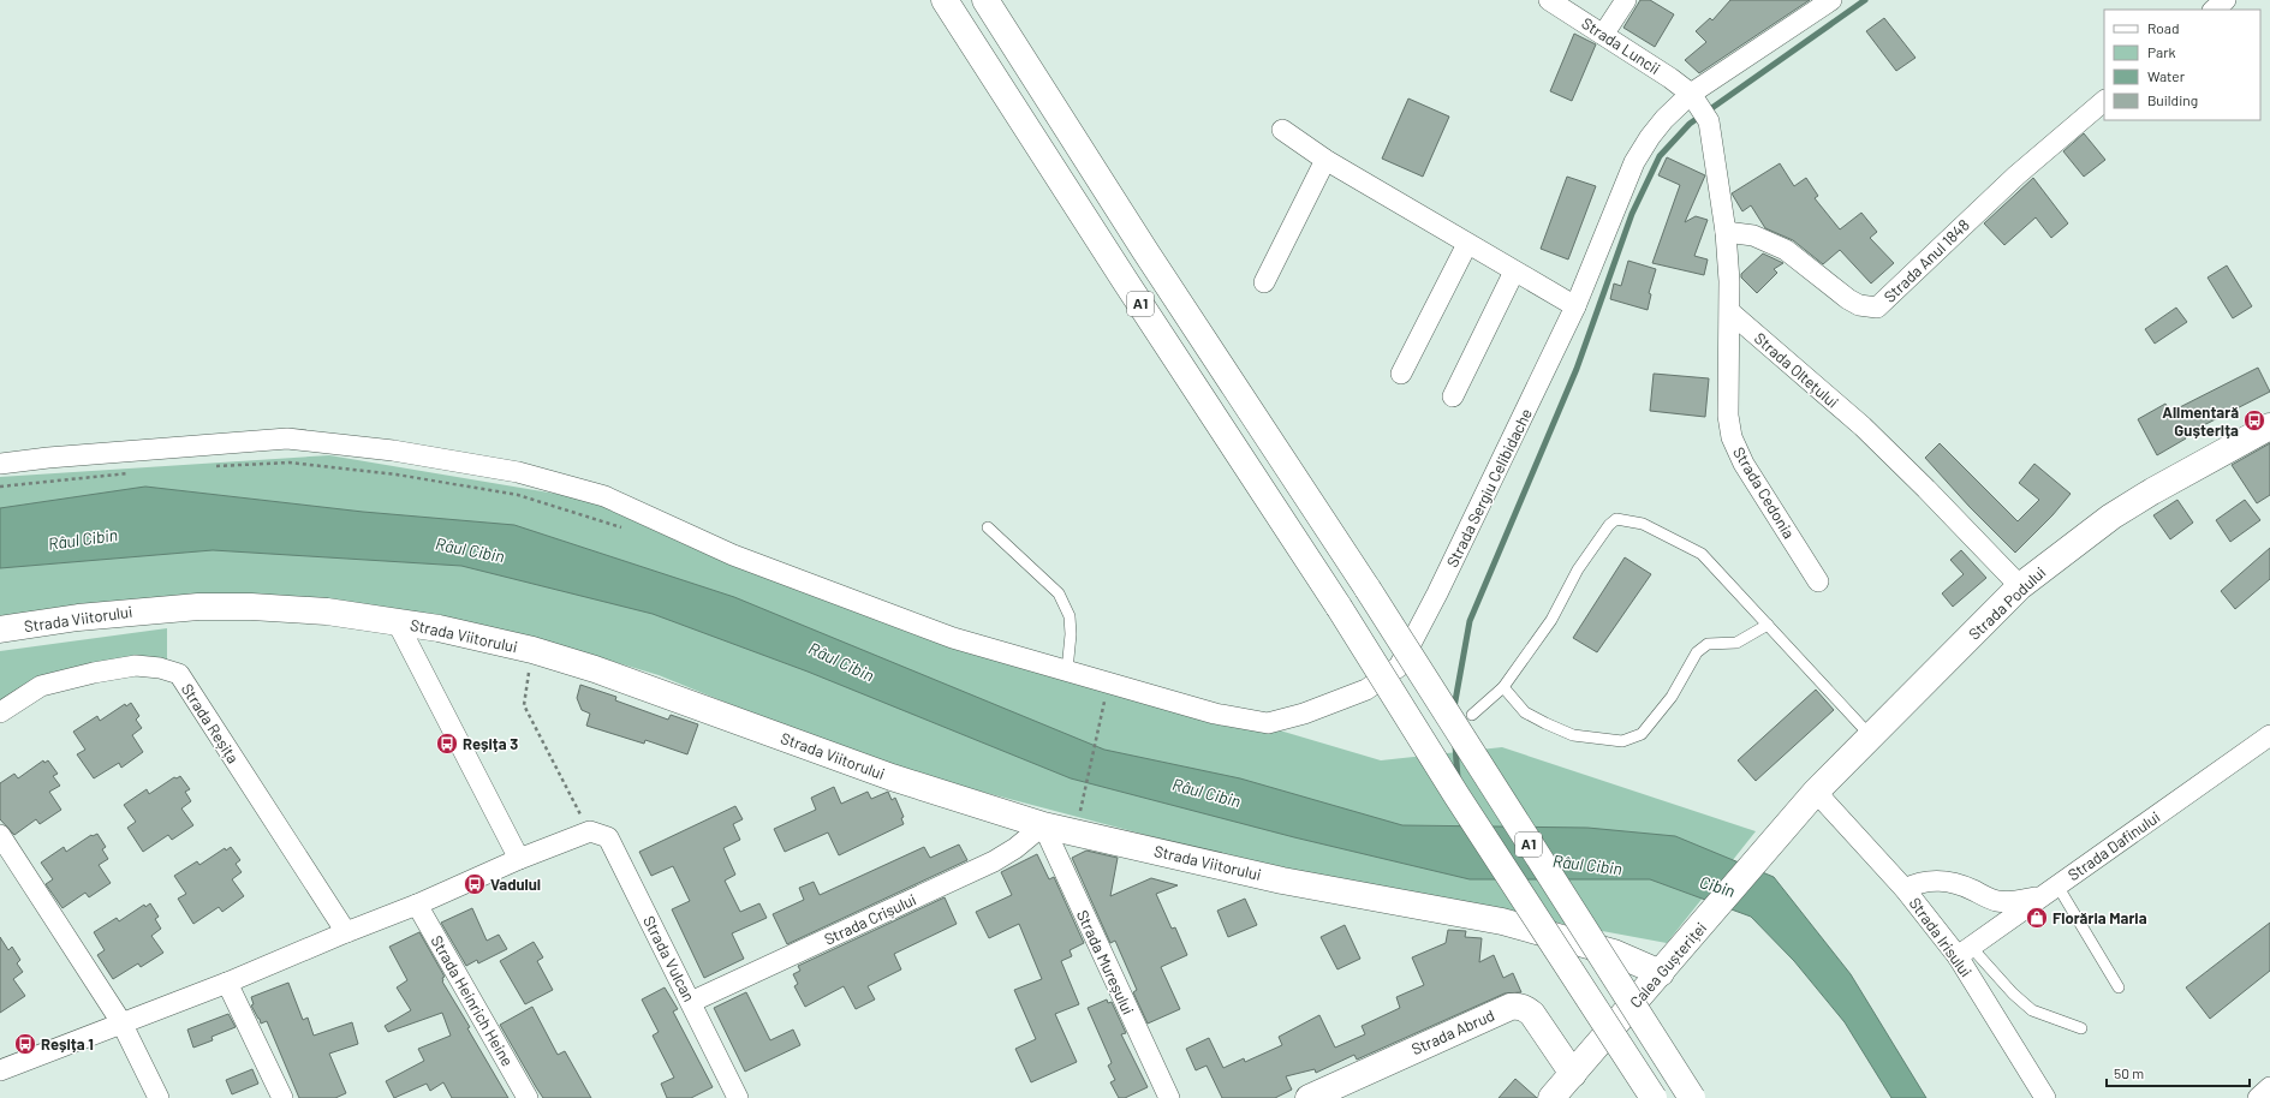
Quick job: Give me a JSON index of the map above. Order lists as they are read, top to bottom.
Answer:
{
  "streets": {
    "main road": [
      "A1",
      "Strada Podului",
      "Strada Viitorului",
      "Calea Gușteriței",
      "Strada Abrud"
    ],
    "street": [
      "Strada Luncii",
      "Strada Anul 1848",
      "Strada Oltețului",
      "Strada Sergiu Celibidache",
      "Strada Cedonia",
      "Strada Reșița",
      "Strada Dafinului",
      "Strada Crișului",
      "Strada Irisului",
      "Strada Vulcan",
      "Strada Mureșului",
      "Strada Heinrich Heine"
    ]
  },
  "crossings": [
    ["Strada Luncii", "Strada Sergiu Celibidache"],
    ["Strada Oltețului", "Strada Cedonia"],
    ["Strada Oltețului", "Strada Podului"],
    ["Strada Podului", "Strada Irisului"],
    ["Strada Podului", "Calea Gușteriței"],
    ["Strada Viitorului", "Strada Crișului"],
    ["Strada Viitorului", "Strada Mureșului"],
    ["Strada Viitorului", "Calea Gușteriței"],
    ["Strada Dafinului", "Strada Irisului"],
    ["Strada Crișului", "Strada Vulcan"],
    ["Strada Crișului", "Strada Mureșului"],
    ["Calea Gușteriței", "Strada Abrud"]
  ],
  "water": ["Râul Cibin", "Cibin"],
  "places": {
    "bus stop": [
      "Alimentară Gușterița",
      "Reșița 3",
      "Vadului",
      "Reșița 1"
    ],
    "shop": ["Florăria Maria"]
  },
  "legend": [
    "Road",
    "Park",
    "Water",
    "Building"
  ],
  "scale_bar": "50 m"
}
